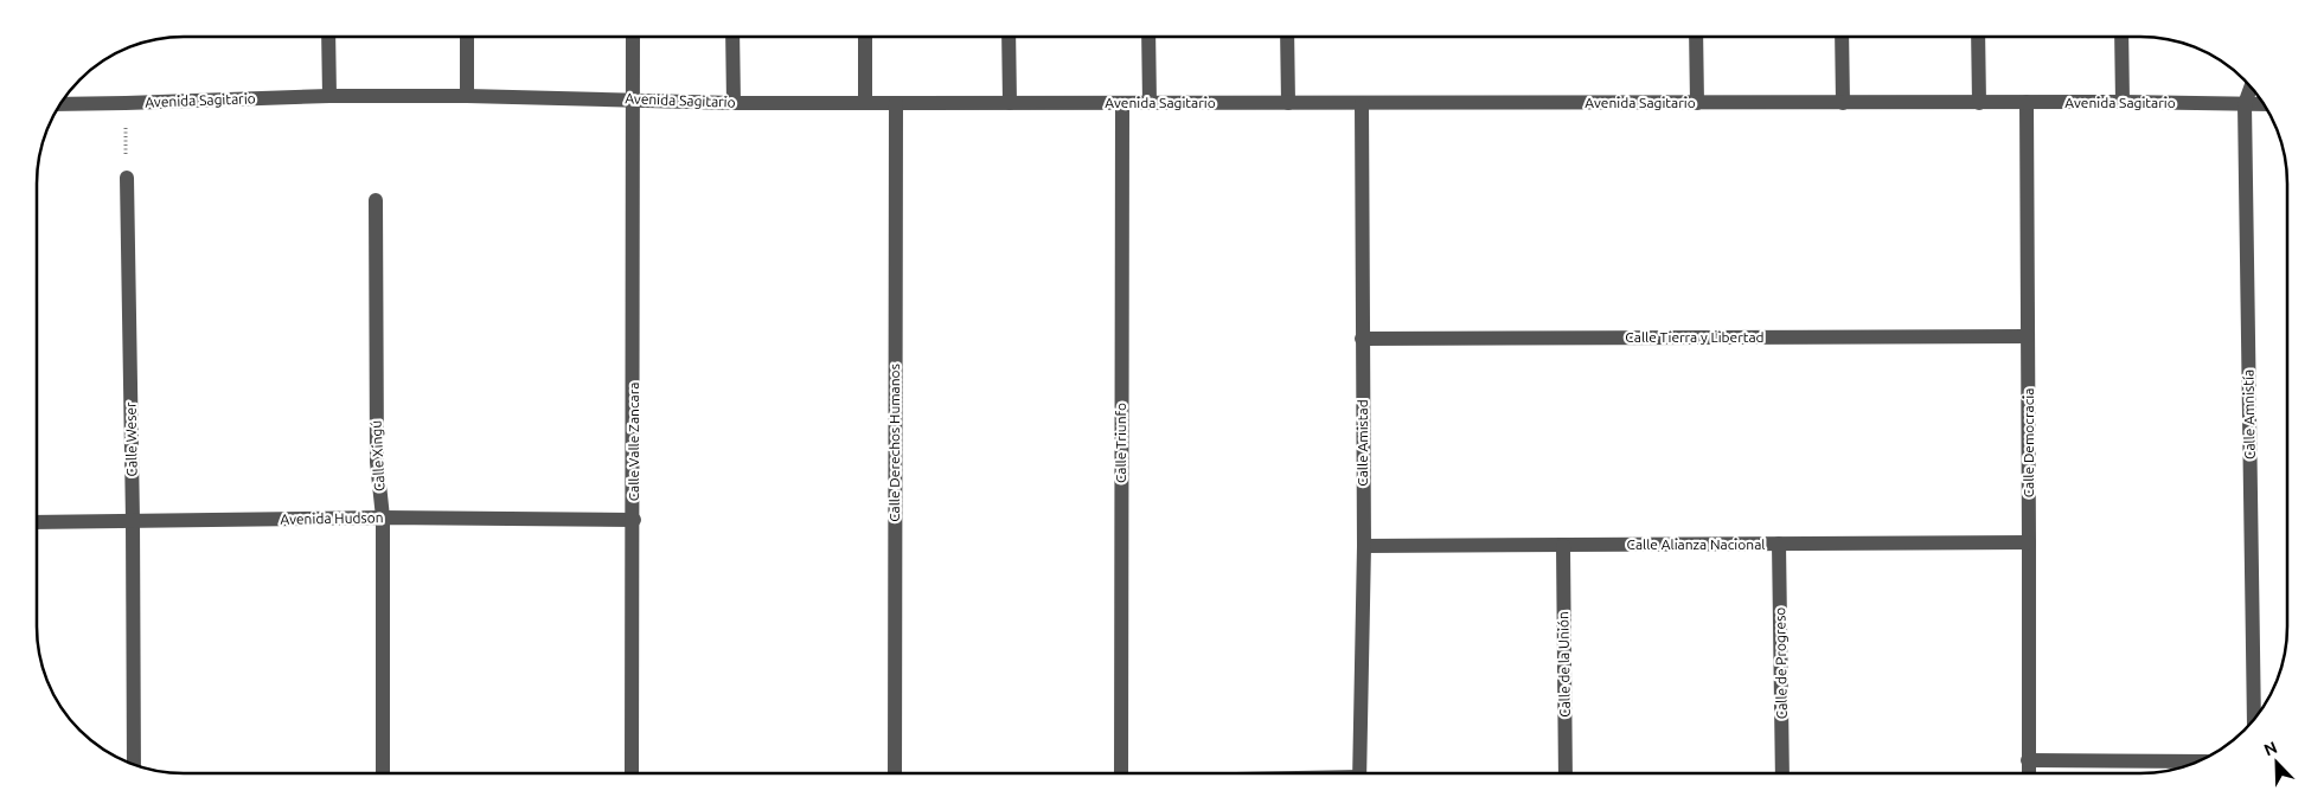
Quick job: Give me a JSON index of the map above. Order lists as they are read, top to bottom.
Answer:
{
  "streets": {
    "street": [
      "Avenida Sagitario",
      "Calle Tierra y Libertad",
      "Calle Amnistía",
      "Calle Weser",
      "Calle Valle Zancara",
      "Calle Derechos Humanos",
      "Calle Triunfo",
      "Calle Amistad",
      "Calle Democracia",
      "Calle Xingú",
      "Avenida Hudson",
      "Calle Alianza Nacional",
      "Calle de Progreso",
      "Calle de la Unión"
    ]
  },
  "crossings": [
    ["Avenida Sagitario", "Calle Amnistía"],
    ["Avenida Sagitario", "Calle Valle Zancara"],
    ["Avenida Sagitario", "Calle Derechos Humanos"],
    ["Avenida Sagitario", "Calle Triunfo"],
    ["Avenida Sagitario", "Calle Amistad"],
    ["Avenida Sagitario", "Calle Democracia"],
    ["Calle Tierra y Libertad", "Calle Amistad"],
    ["Calle Tierra y Libertad", "Calle Democracia"],
    ["Calle Weser", "Avenida Hudson"],
    ["Calle Valle Zancara", "Avenida Hudson"],
    ["Calle Amistad", "Calle Alianza Nacional"],
    ["Calle Democracia", "Calle Alianza Nacional"],
    ["Calle Xingú", "Avenida Hudson"],
    ["Calle Alianza Nacional", "Calle de Progreso"],
    ["Calle Alianza Nacional", "Calle de la Unión"]
  ],
  "north": "top left"
}
